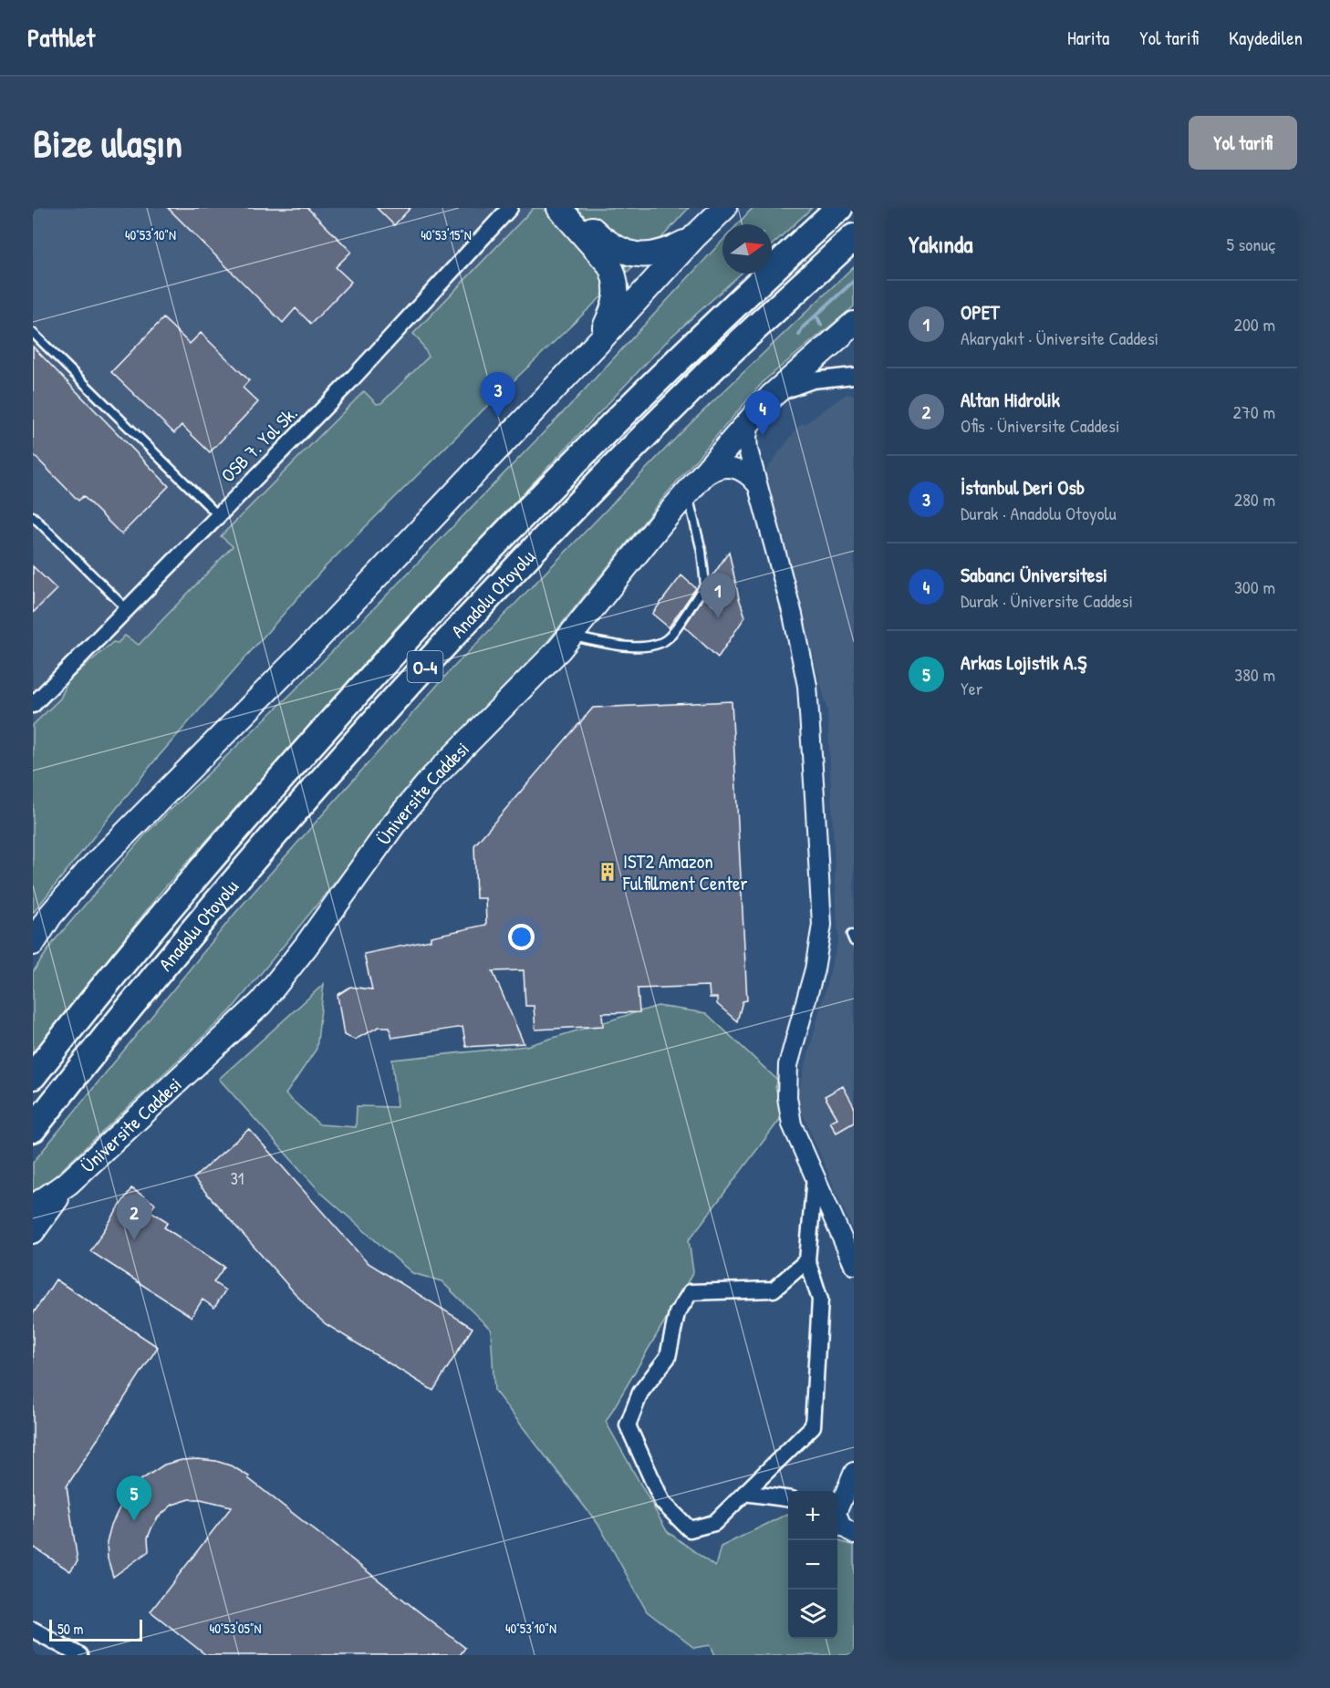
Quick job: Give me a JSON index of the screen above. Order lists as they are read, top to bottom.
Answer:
{
  "streets": {
    "highway": ["Anadolu Otoyolu", "O-4"],
    "main road": ["Üniversite Caddesi"],
    "street": ["OSB 7. Yol Sk."]
  },
  "places": {
    "building": ["IST2 Amazon Fulfillment Center"]
  },
  "house_numbers": ["31"],
  "scale_bar": "50 m",
  "north": "right",
  "page": {
    "header": "Pathlet",
    "nav": ["Harita", "Yol tarifi", "Kaydedilen"],
    "buttons": "Yol tarifi",
    "title": "Bize ulaşın",
    "heading": ["Yakında", "5 sonuç"],
    "list": [
      {
        "mark": "1",
        "name": "OPET",
        "note": "Akaryakıt · Üniversite Caddesi",
        "value": "200 m"
      },
      {
        "mark": "2",
        "name": "Altan Hidrolik",
        "note": "Ofis · Üniversite Caddesi",
        "value": "270 m"
      },
      {
        "mark": "3",
        "name": "İstanbul Deri Osb",
        "note": "Durak · Anadolu Otoyolu",
        "value": "280 m"
      },
      {
        "mark": "4",
        "name": "Sabancı Üniversitesi",
        "note": "Durak · Üniversite Caddesi",
        "value": "300 m"
      },
      {
        "mark": "5",
        "name": "Arkas Lojistik A.Ş",
        "note": "Yer",
        "value": "380 m"
      }
    ],
    "pins": [
      "3",
      "4",
      "1",
      "2",
      "5"
    ],
    "map_buttons": ["+", "−"],
    "scale": "50 m"
  },
  "coordinates": ["40°53'10\"N", "40°53'15\"N", "40°53'05\"N"]
}
